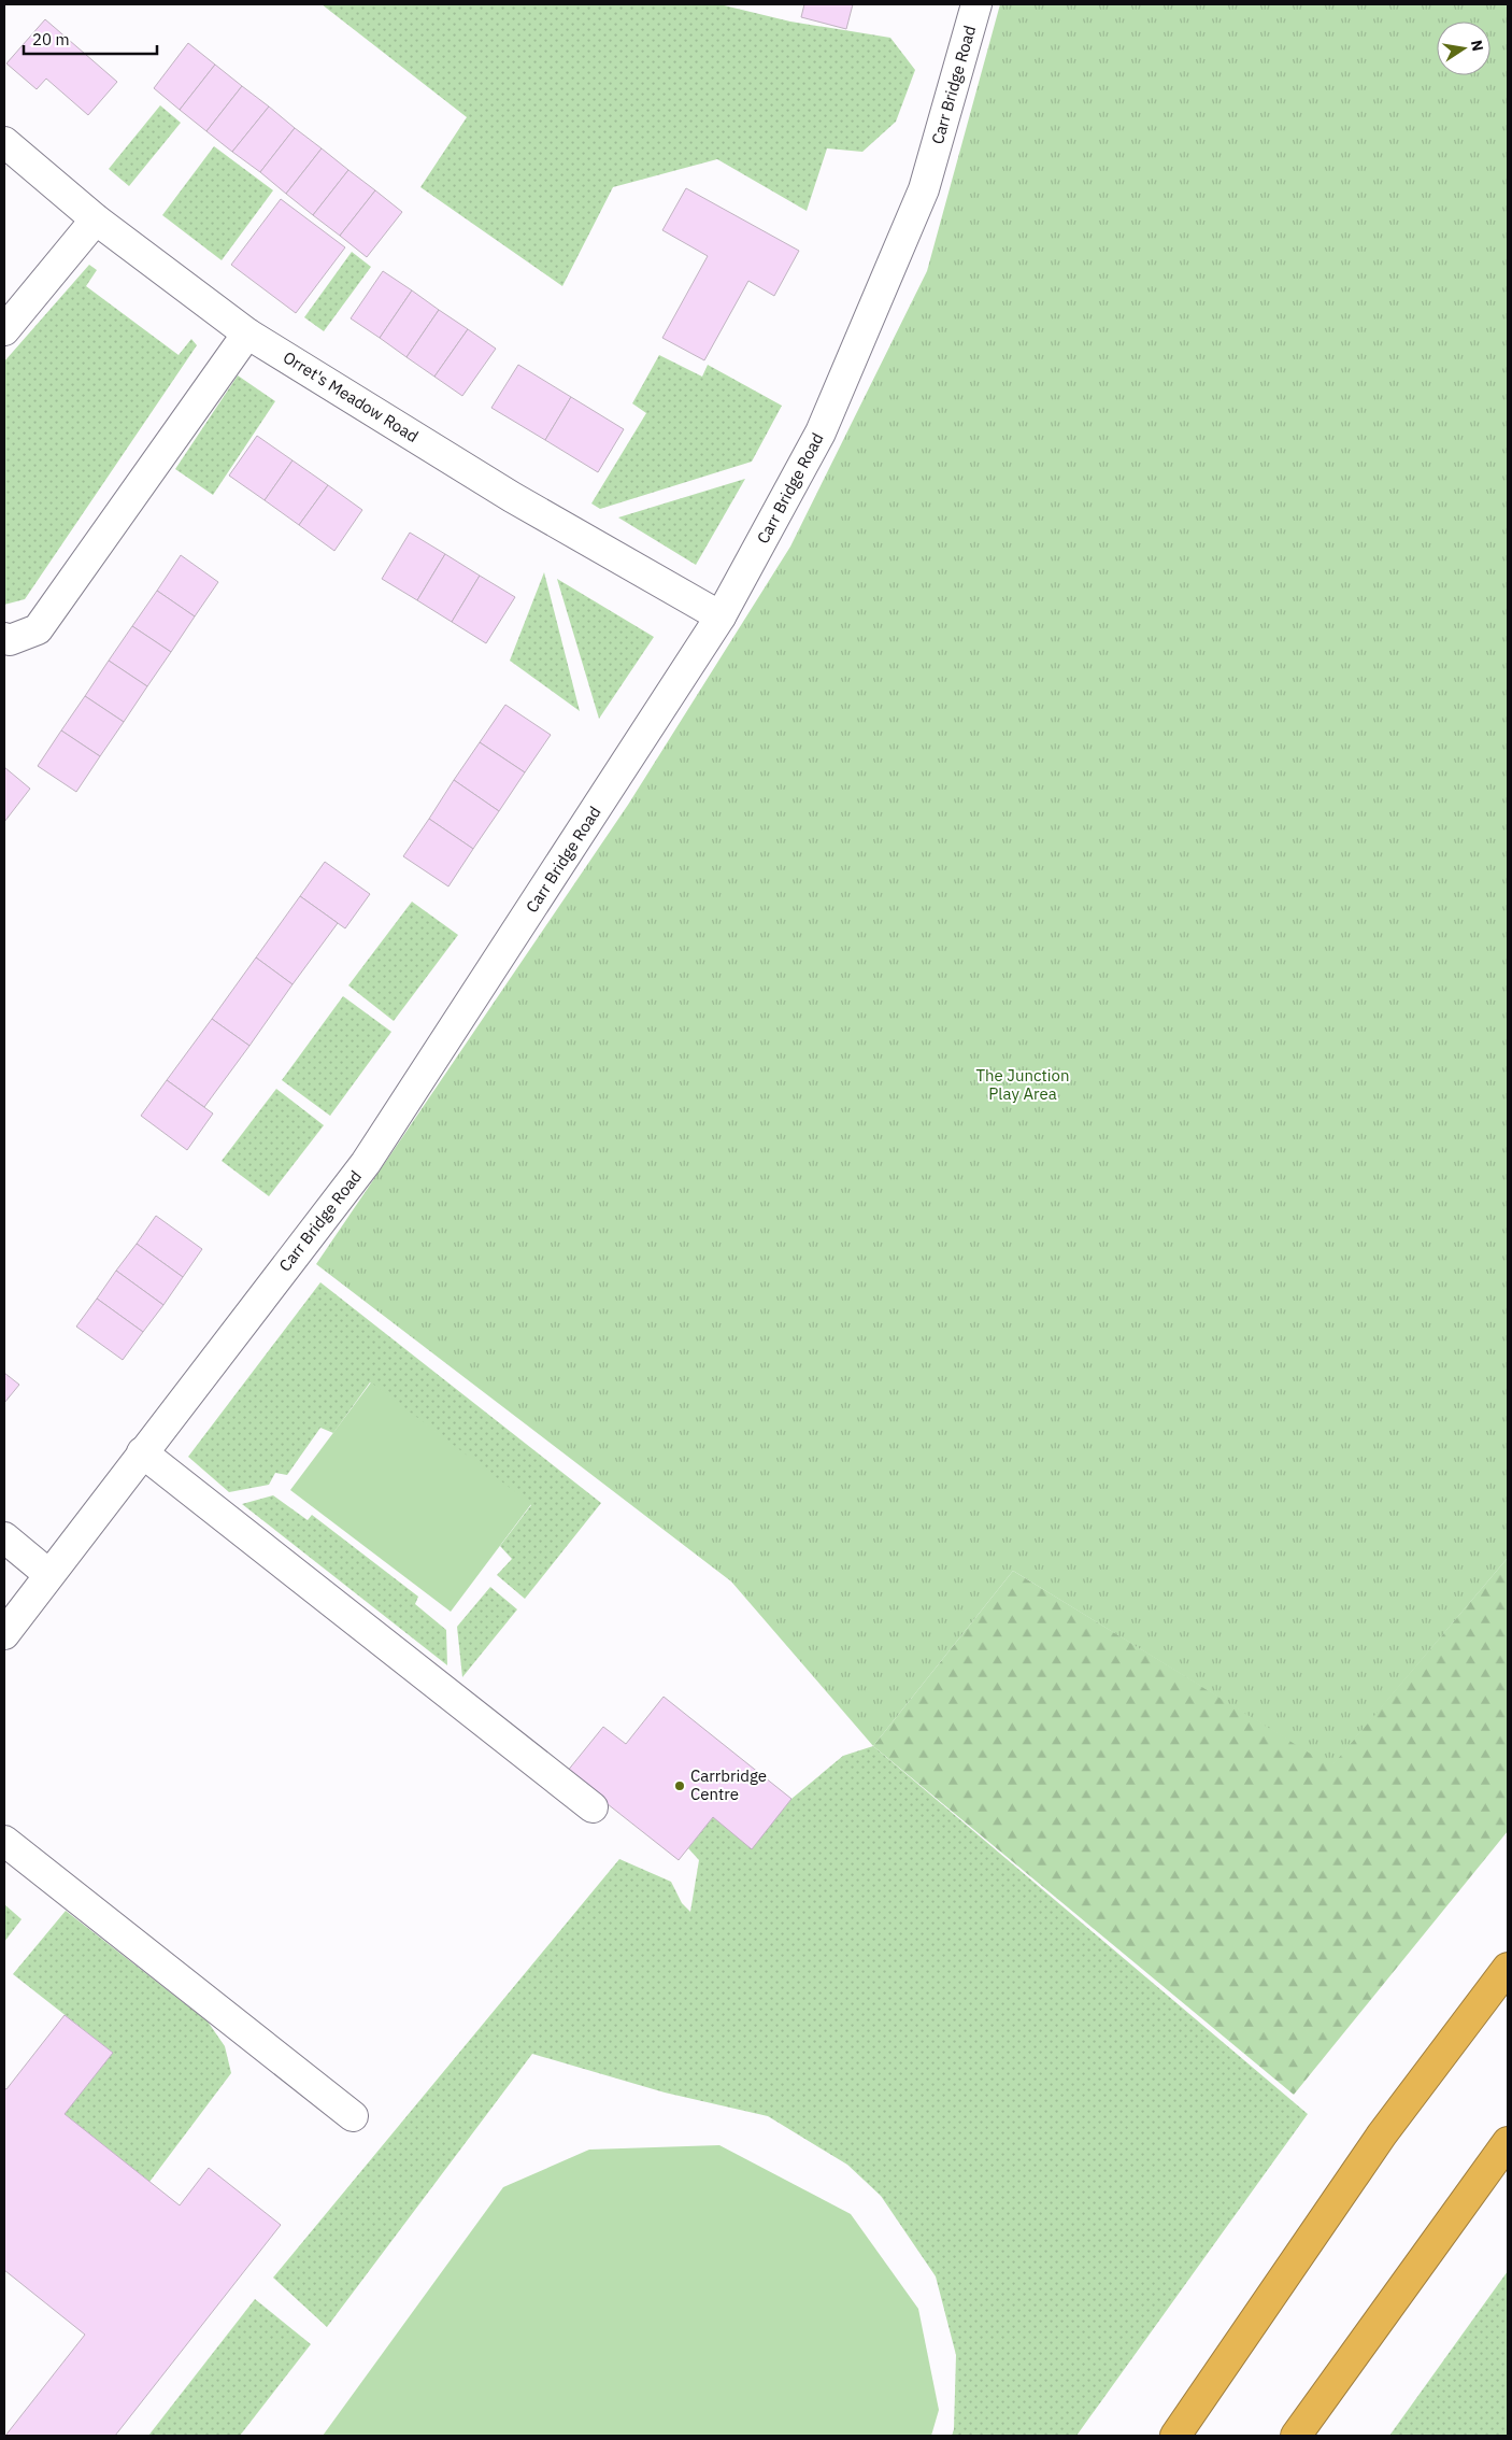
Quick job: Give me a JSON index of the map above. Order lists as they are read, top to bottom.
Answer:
{
  "streets": {
    "street": ["Carr Bridge Road", "Orret's Meadow Road"]
  },
  "crossings": [
    ["Carr Bridge Road", "Orret's Meadow Road"]
  ],
  "parks": ["The Junction Play Area"],
  "places": ["Carrbridge Centre"],
  "scale_bar": "20 m",
  "north": "right"
}
